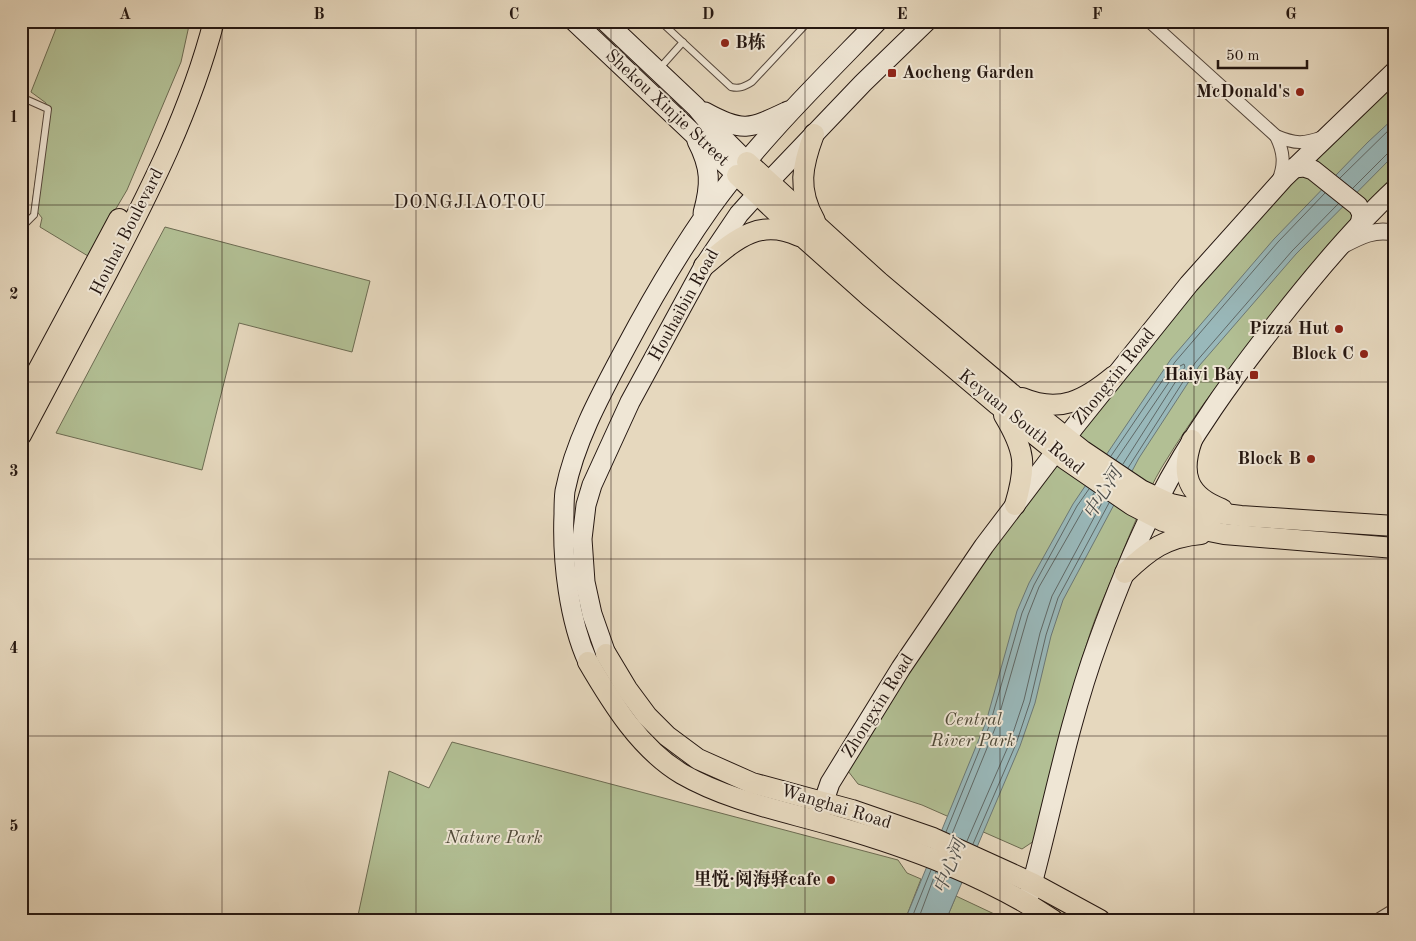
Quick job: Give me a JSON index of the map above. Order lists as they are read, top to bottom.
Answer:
{
  "streets": {
    "main road": [
      "Shekou Xinjie Street",
      "Houhai Boulevard",
      "Houhaibin Road",
      "Zhongxin Road",
      "Keyuan South Road",
      "Wanghai Road"
    ]
  },
  "crossings": [
    ["Shekou Xinjie Street", "Houhaibin Road"],
    ["Shekou Xinjie Street", "Keyuan South Road"],
    ["Houhaibin Road", "Keyuan South Road"],
    ["Houhaibin Road", "Wanghai Road"],
    ["Zhongxin Road", "Keyuan South Road"],
    ["Zhongxin Road", "Wanghai Road"]
  ],
  "districts": ["DONGJIAOTOU"],
  "water": ["中心河"],
  "parks": ["Central River Park", "Nature Park"],
  "places": {
    "other": [
      "B栋",
      "McDonald's",
      "Pizza Hut",
      "Block C",
      "Block B",
      "里悦·阅海驿cafe"
    ],
    "transit": ["Aocheng Garden", "Haiyi Bay"]
  },
  "scale_bar": "50 m",
  "grid": {
    "columns": [
      "A",
      "B",
      "C",
      "D",
      "E",
      "F",
      "G"
    ],
    "rows": [
      "1",
      "2",
      "3",
      "4",
      "5"
    ]
  }
}
